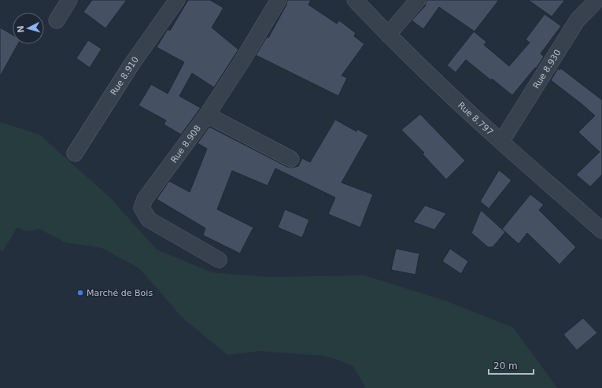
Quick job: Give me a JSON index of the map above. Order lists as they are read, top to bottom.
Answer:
{
  "streets": {
    "street": [
      "Rue 8.930",
      "Rue 8.910",
      "Rue 8.797",
      "Rue 8.908"
    ]
  },
  "crossings": [
    ["Rue 8.930", "Rue 8.797"]
  ],
  "places": ["Marché de Bois"],
  "scale_bar": "20 m",
  "north": "left"
}
